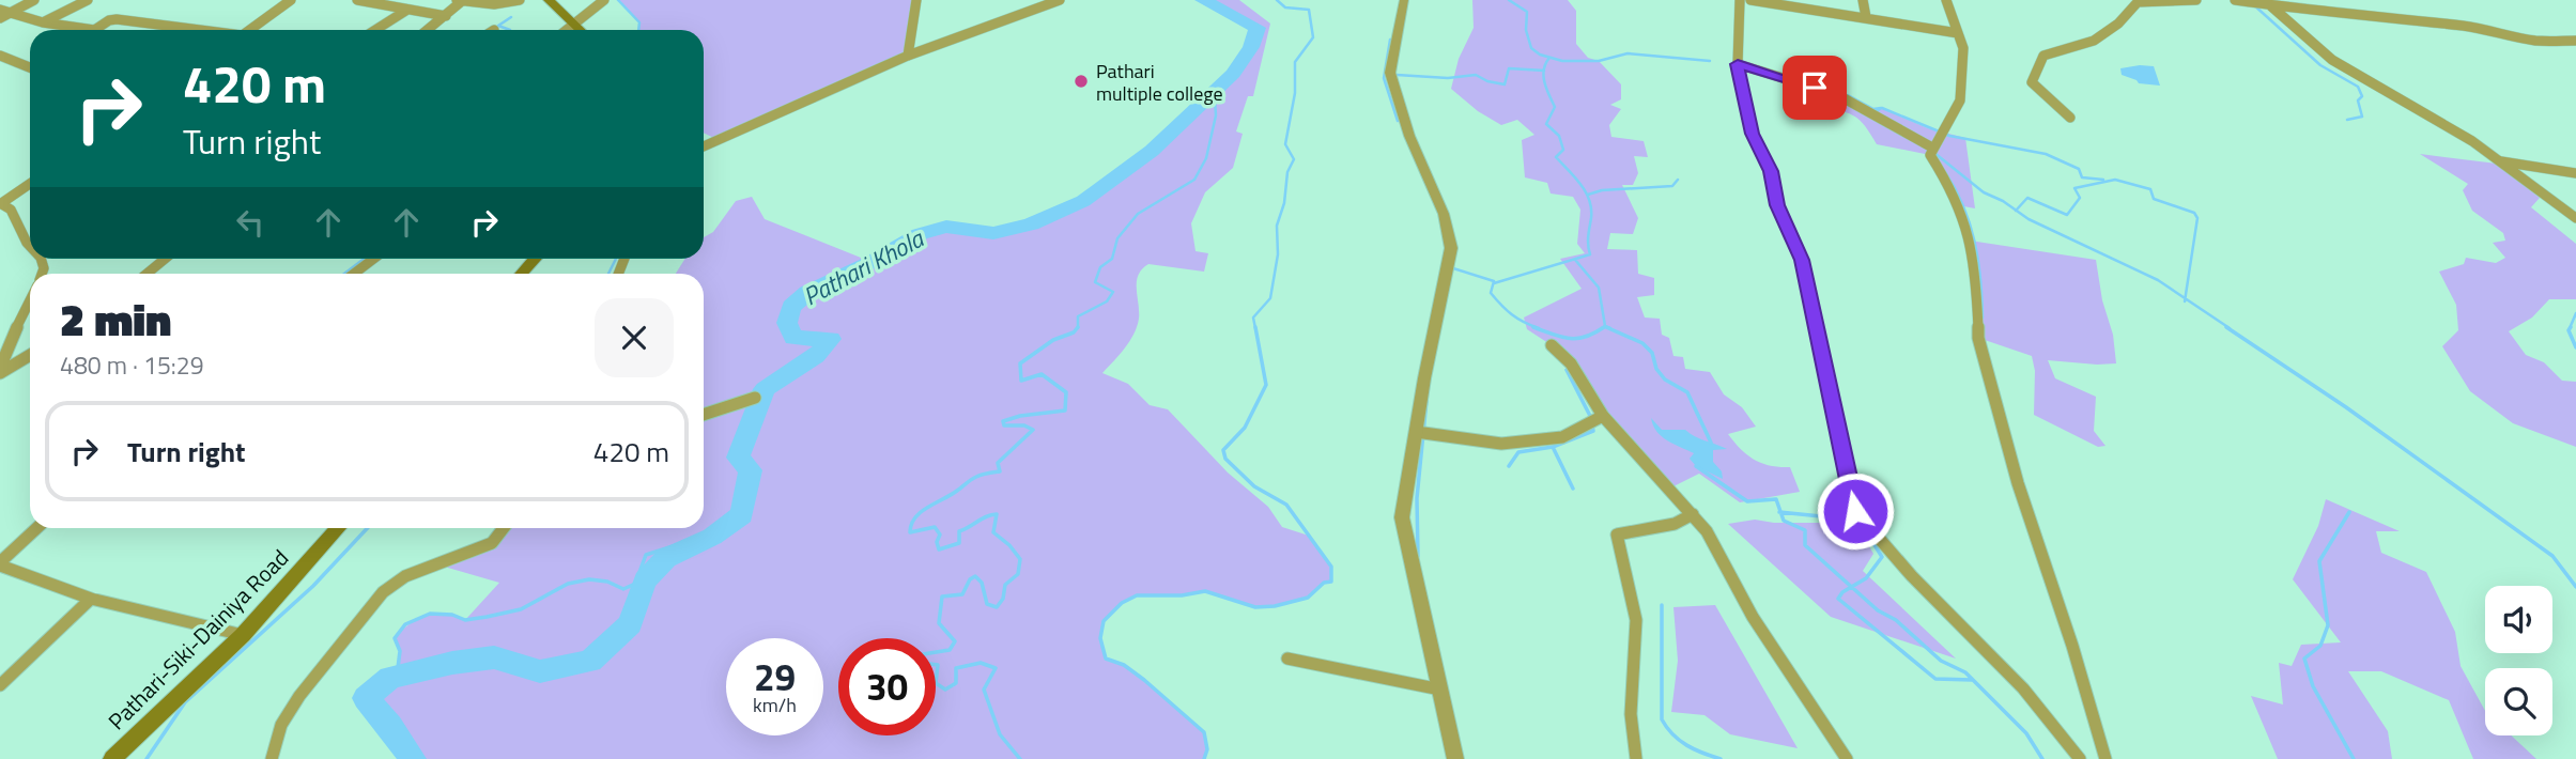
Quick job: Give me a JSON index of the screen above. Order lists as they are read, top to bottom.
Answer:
{
  "streets": {
    "main road": ["Pathari-Siki-Dainiya Road"]
  },
  "water": ["Pathari Khola"],
  "places": ["Pathari multiple college"],
  "page": {
    "turn": ["420 m", "Turn right"],
    "heading": ["2 min", "480 m · 15:29"],
    "list": [
      {
        "name": "Turn right",
        "value": "420 m"
      }
    ],
    "speed": "29 km/h",
    "limit": "30"
  }
}
